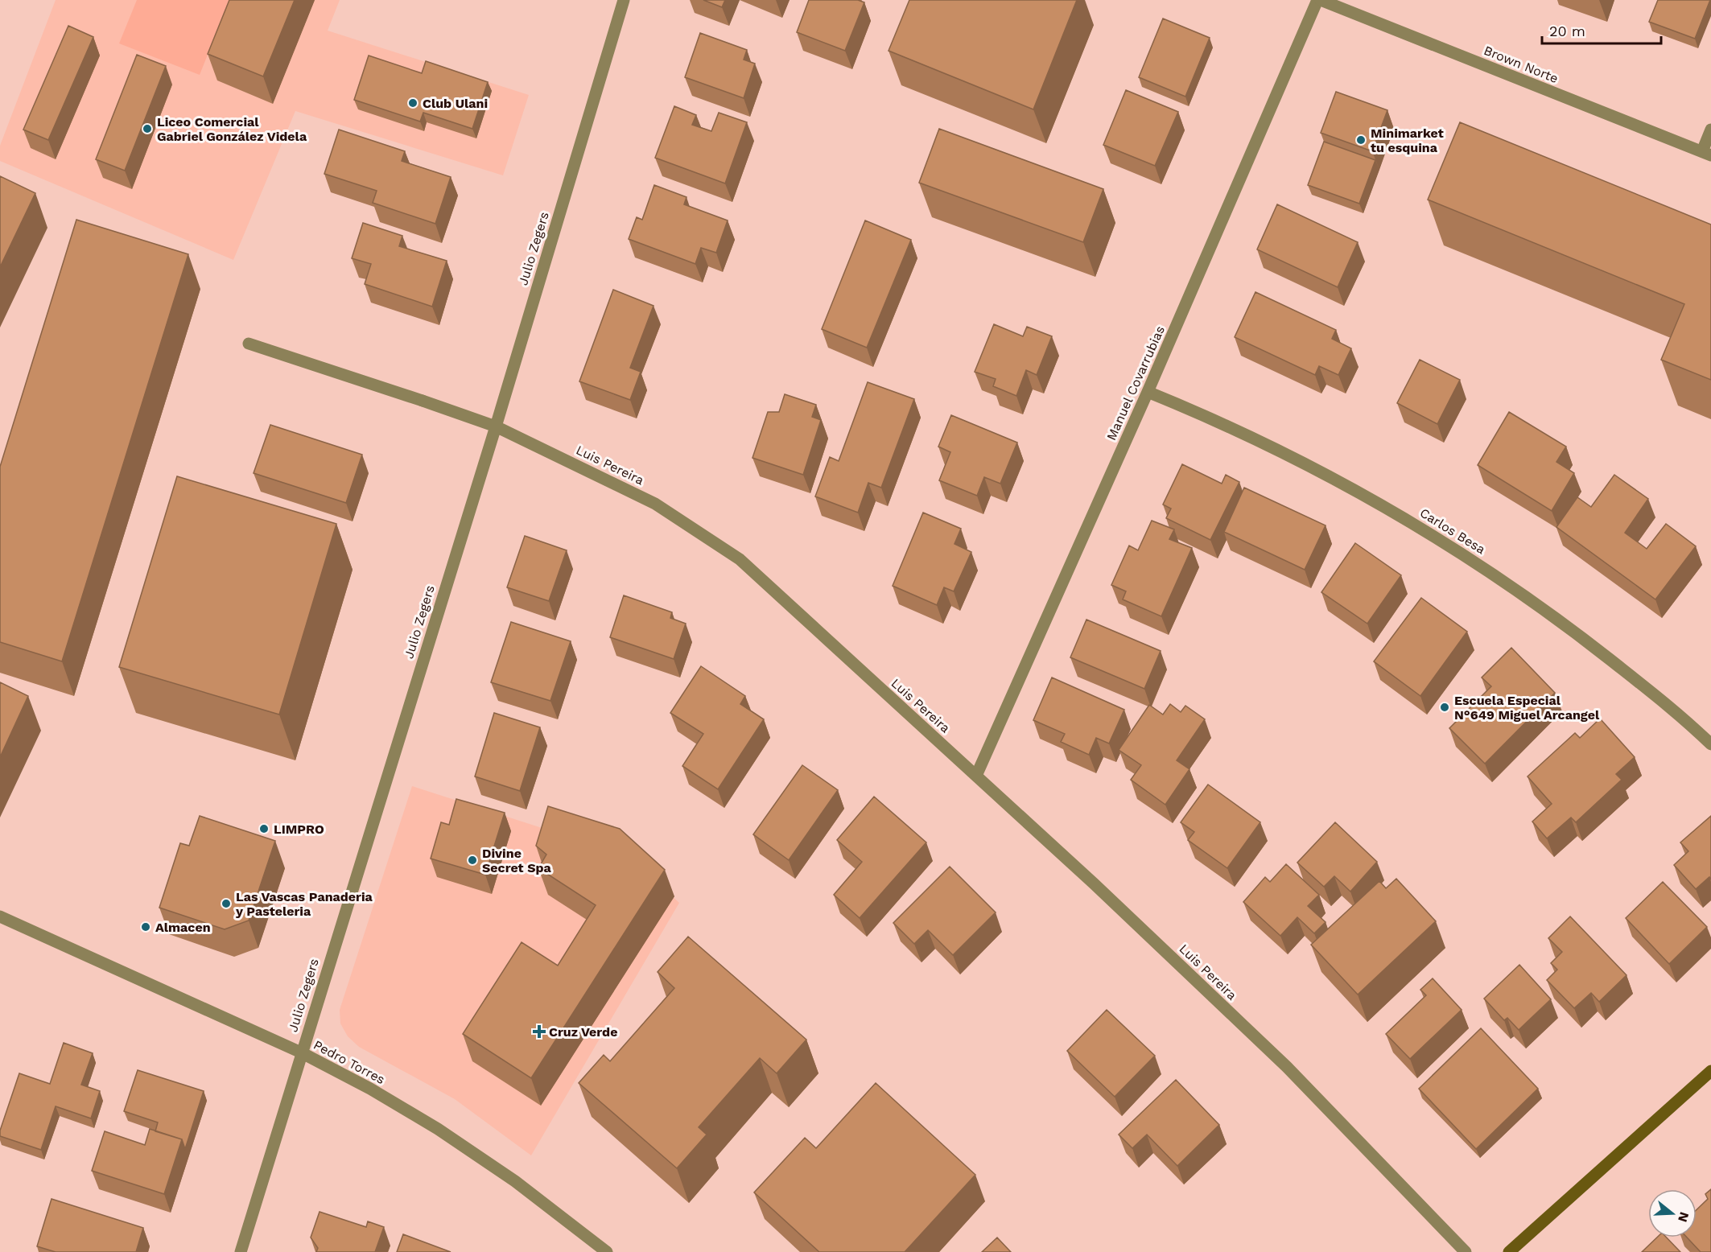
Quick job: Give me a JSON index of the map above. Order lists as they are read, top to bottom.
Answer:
{
  "streets": {
    "street": [
      "Brown Norte",
      "Julio Zegers",
      "Manuel Covarrubias",
      "Luis Pereira",
      "Carlos Besa",
      "Pedro Torres"
    ]
  },
  "crossings": [
    ["Brown Norte", "Manuel Covarrubias"],
    ["Julio Zegers", "Luis Pereira"],
    ["Julio Zegers", "Pedro Torres"],
    ["Manuel Covarrubias", "Luis Pereira"],
    ["Manuel Covarrubias", "Carlos Besa"]
  ],
  "places": {
    "other": [
      "Club Ulani",
      "Liceo Comercial Gabriel González Videla",
      "Minimarket tu esquina",
      "Escuela Especial N°649 Miguel Arcangel",
      "LIMPRO",
      "Divine Secret Spa",
      "Las Vascas Panaderia y Pasteleria",
      "Almacen"
    ],
    "health": ["Cruz Verde"]
  },
  "scale_bar": "20 m",
  "north": "right"
}
